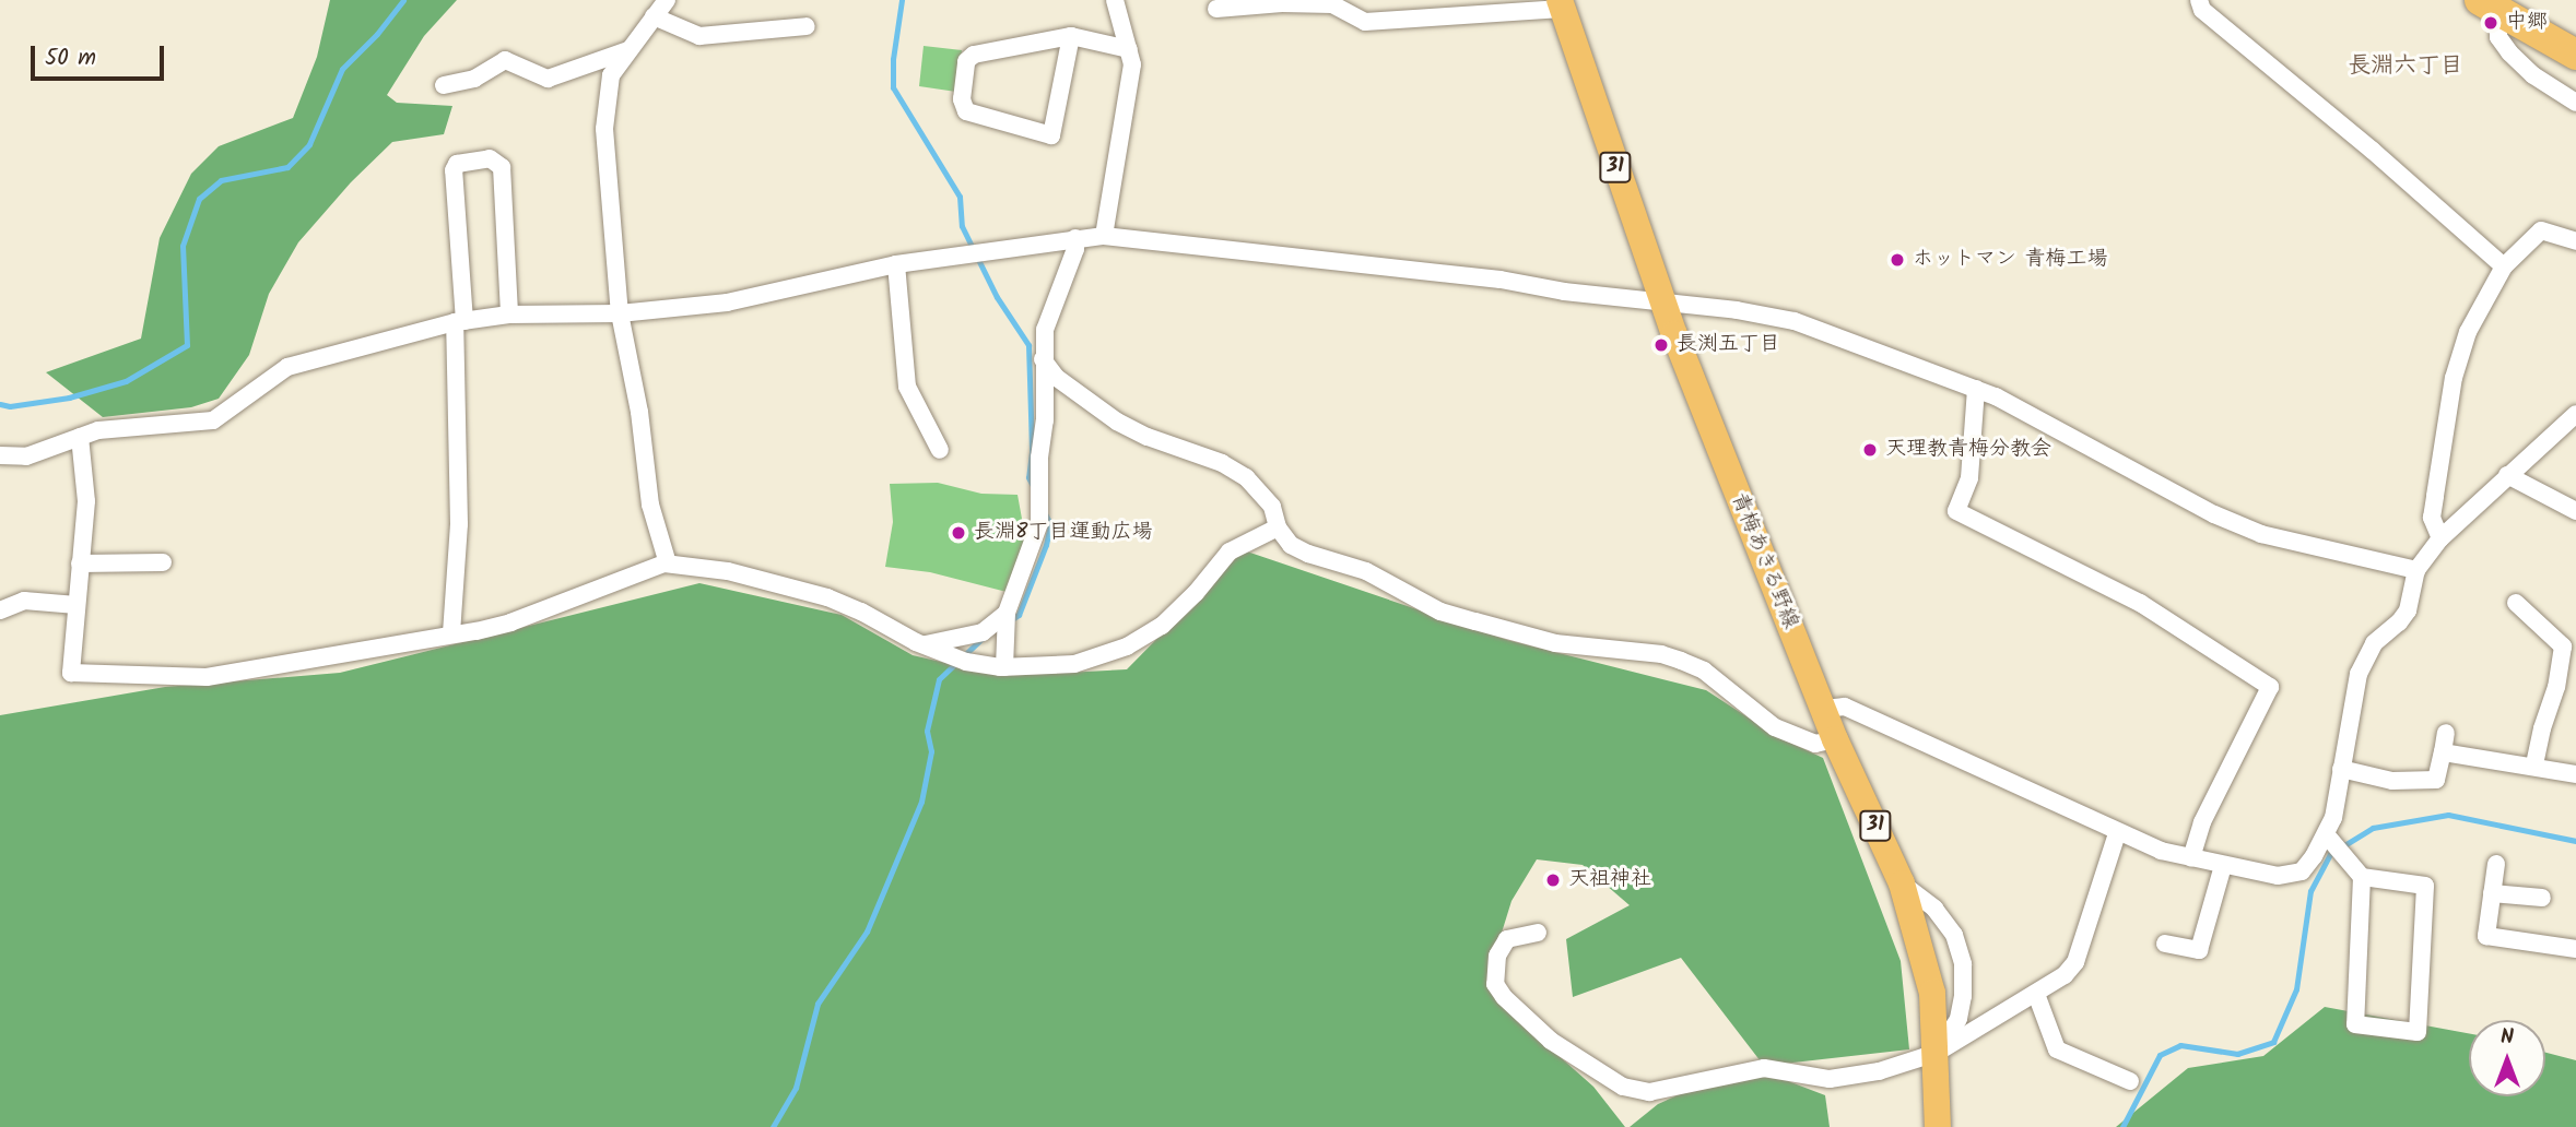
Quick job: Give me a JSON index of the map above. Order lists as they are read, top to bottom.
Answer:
{
  "streets": {
    "main road": ["31", "青梅あきる野線"]
  },
  "districts": ["長淵六丁目"],
  "places": [
    "中郷",
    "ホットマン 青梅工場",
    "長渕五丁目",
    "天理教青梅分教会",
    "長淵8丁目運動広場",
    "天祖神社"
  ],
  "scale_bar": "50 m",
  "north": "top"
}
